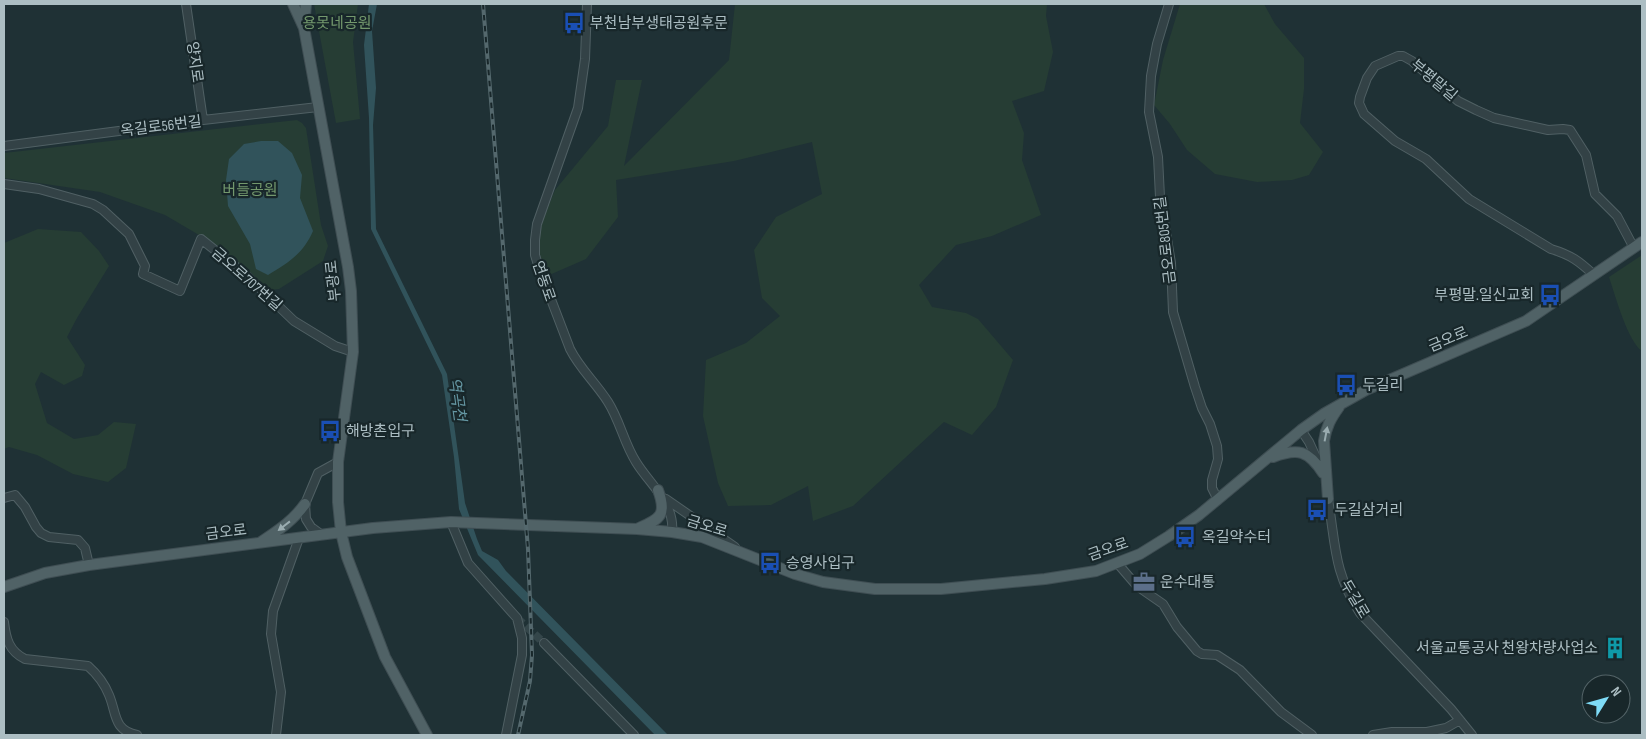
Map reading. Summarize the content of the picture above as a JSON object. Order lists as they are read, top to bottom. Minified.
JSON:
{"streets":{"main road":["부광로","금오로"],"street":["양지로","부평말길","옥길로56번길","금오로805번길","금오로707번길","연동로","두길로"]},"crossings":[["양지로","옥길로56번길"],["부평말길","금오로"],["옥길로56번길","부광로"],["금오로805번길","금오로"],["금오로707번길","부광로"],["부광로","금오로"],["연동로","금오로"],["금오로","두길로"]],"water":["역곡천"],"parks":["용못네공원","버들공원"],"places":{"bus stop":["부천남부생태공원후문","부평말.일신교회","두길리","해방촌입구","두길삼거리","옥길약수터","승영사입구"],"office":["운수대통"],"building":["서울교통공사 천왕차량사업소"]},"north":"top right"}
